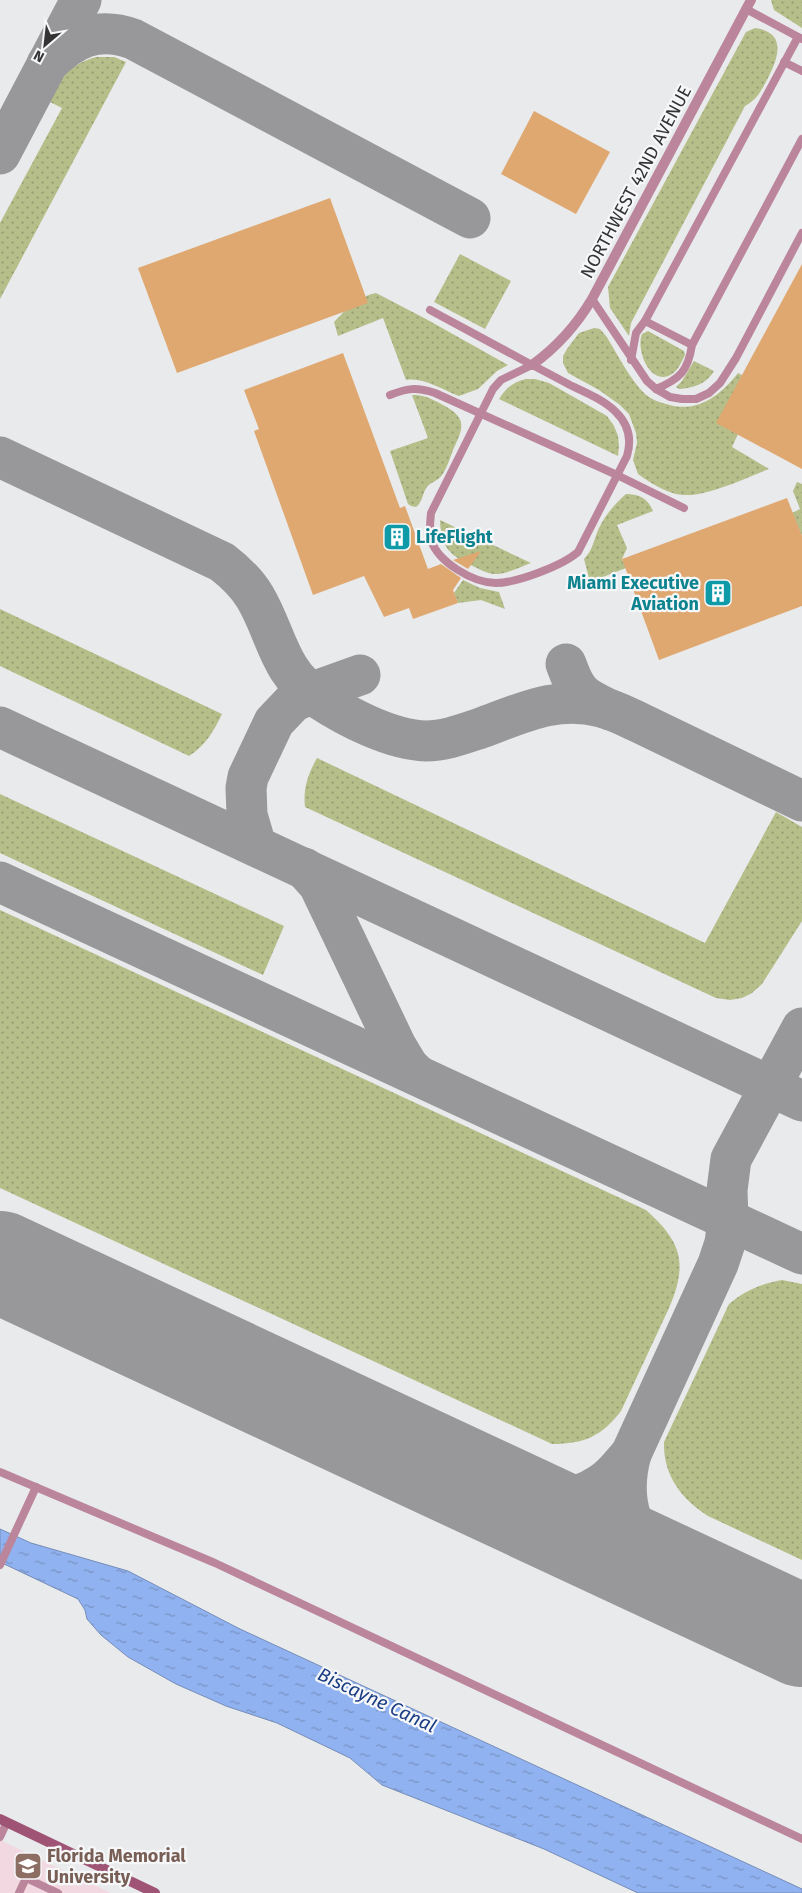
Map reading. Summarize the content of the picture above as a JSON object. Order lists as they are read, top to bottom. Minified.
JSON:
{"streets":{"street":["NORTHWEST 42ND AVENUE"]},"water":["Biscayne Canal"],"places":{"building":["LifeFlight","Miami Executive Aviation"],"school or university":["Florida Memorial University"]},"north":"bottom left"}
